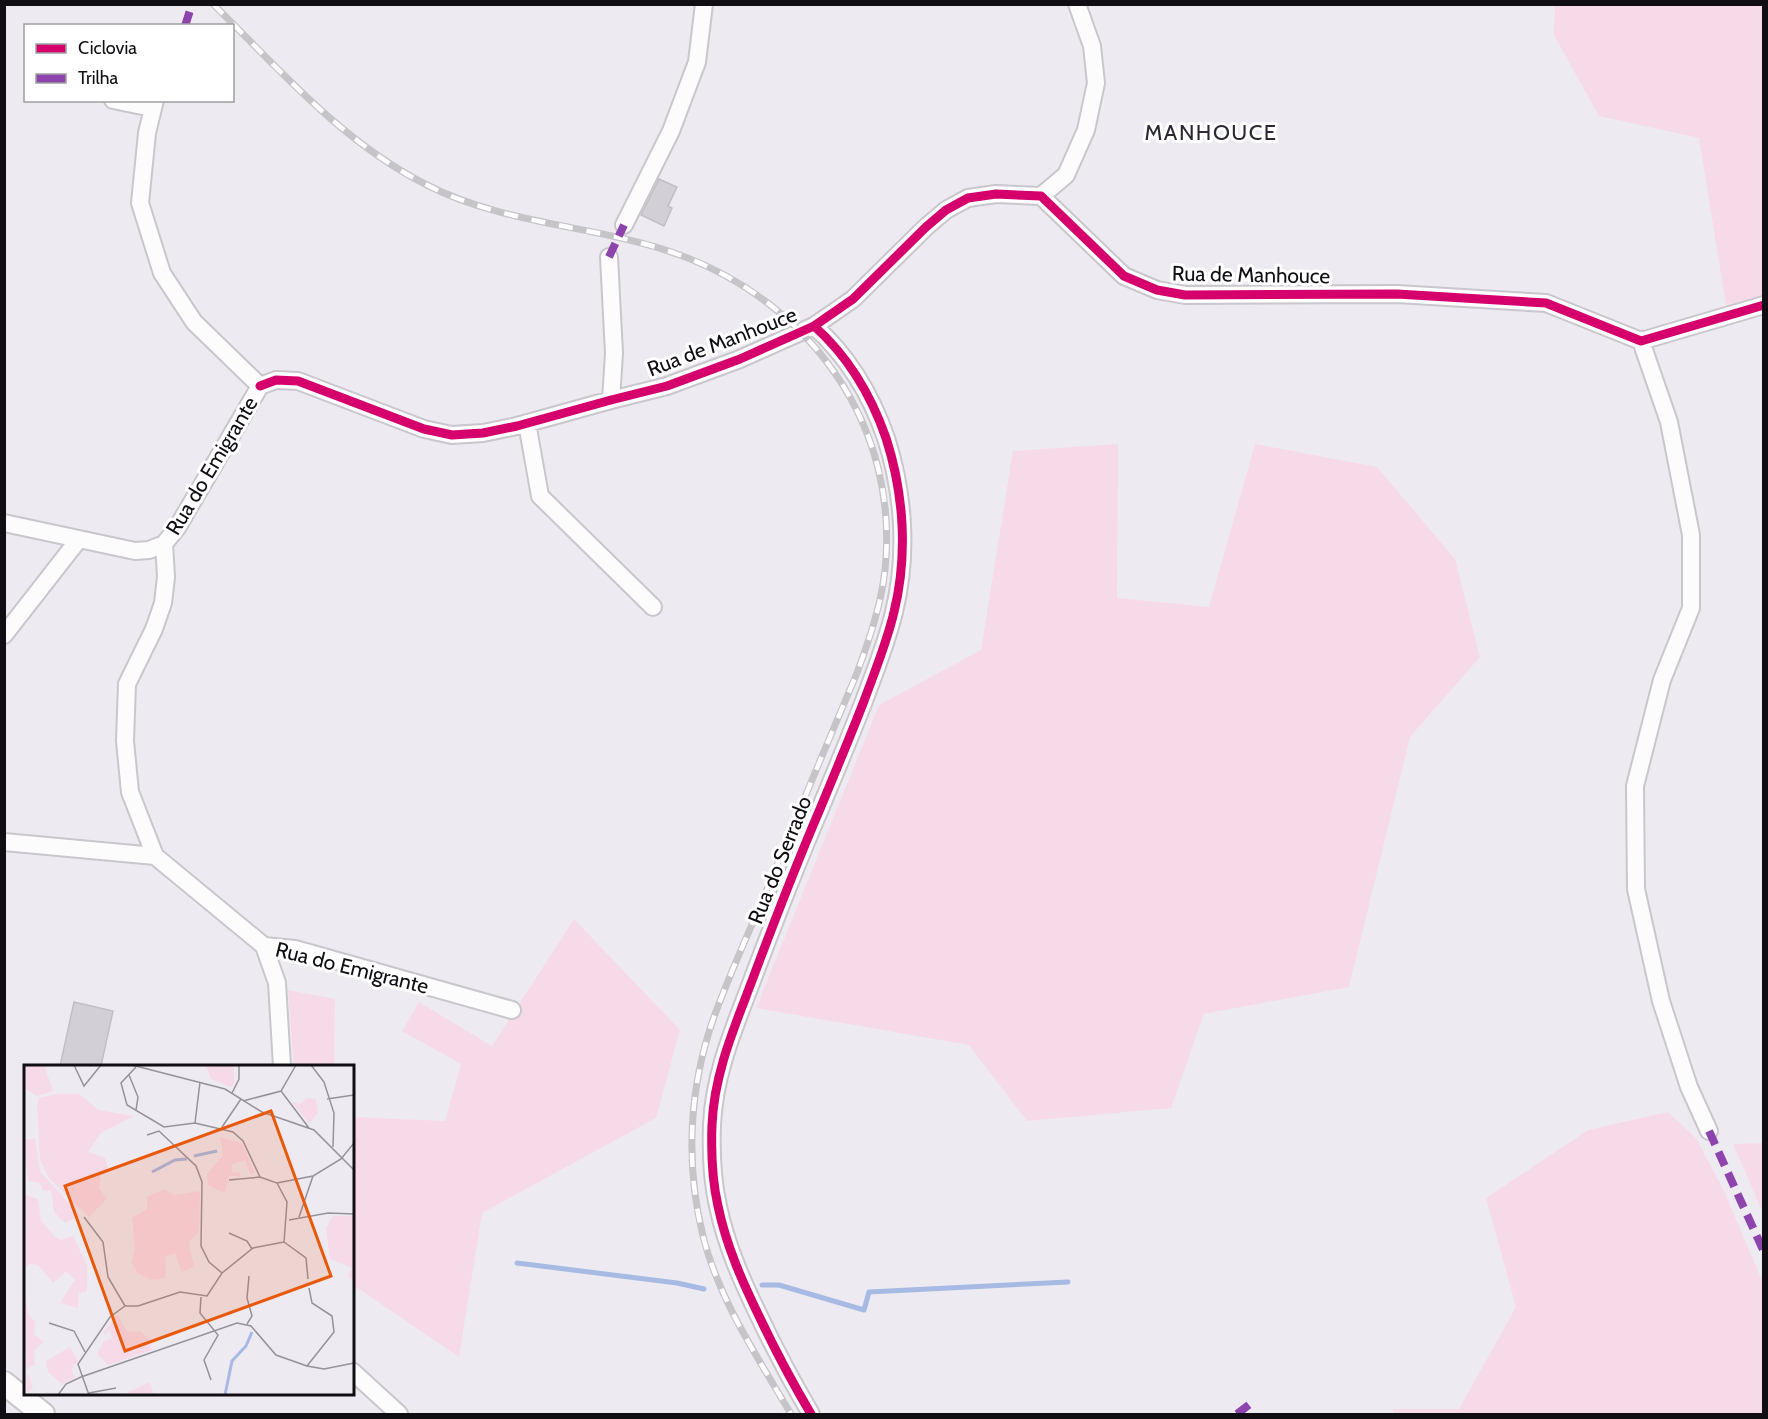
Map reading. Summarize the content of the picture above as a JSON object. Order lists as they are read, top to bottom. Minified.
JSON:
{"streets":{"street":["Rua de Manhouce","Rua do Emigrante","Rua do Serrado"]},"crossings":[["Rua de Manhouce","Rua do Emigrante"],["Rua de Manhouce","Rua do Serrado"]],"districts":["MANHOUCE"],"legend":["Ciclovia","Trilha"]}
